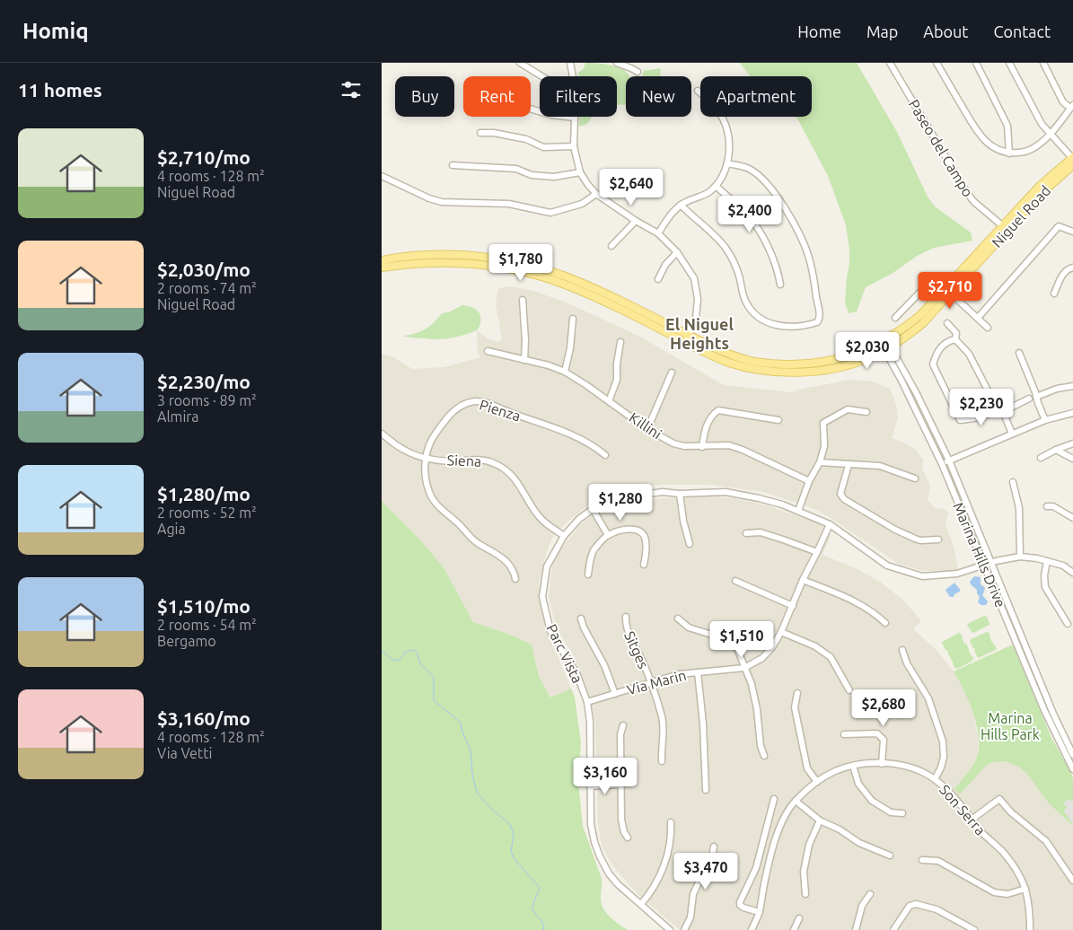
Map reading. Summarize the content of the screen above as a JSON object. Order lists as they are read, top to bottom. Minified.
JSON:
{"streets":{"main road":["Niguel Road"],"street":["Paseo del Campo","Pienza","Killini","Siena","Marina Hills Drive","Sitges","Parc Vista","Via Marin","Son Serra"]},"crossings":[["Paseo del Campo","Niguel Road"],["Niguel Road","Marina Hills Drive"],["Pienza","Siena"],["Siena","Parc Vista"],["Marina Hills Drive","Parc Vista"],["Sitges","Via Marin"],["Parc Vista","Via Marin"]],"districts":["El Niguel Heights"],"parks":["Marina Hills Park"],"page":{"header":"Homiq","nav":["Home","Map","About","Contact"],"heading":"11 homes","chip":["Buy","Rent","Filters","New","Apartment"],"list":[{"name":"$2,710/mo","note":"4 rooms · 128 m² · Niguel Road"},{"name":"$2,030/mo","note":"2 rooms · 74 m² · Niguel Road"},{"name":"$2,230/mo","note":"3 rooms · 89 m² · Almira"},{"name":"$1,280/mo","note":"2 rooms · 52 m² · Agia"},{"name":"$1,510/mo","note":"2 rooms · 54 m² · Bergamo"},{"name":"$3,160/mo","note":"4 rooms · 128 m² · Via Vetti"}],"price":["$2,640","$2,400","$1,780","$2,710","$2,030","$2,230","$1,280","$1,510","$2,680","$3,160","$3,470"]}}
